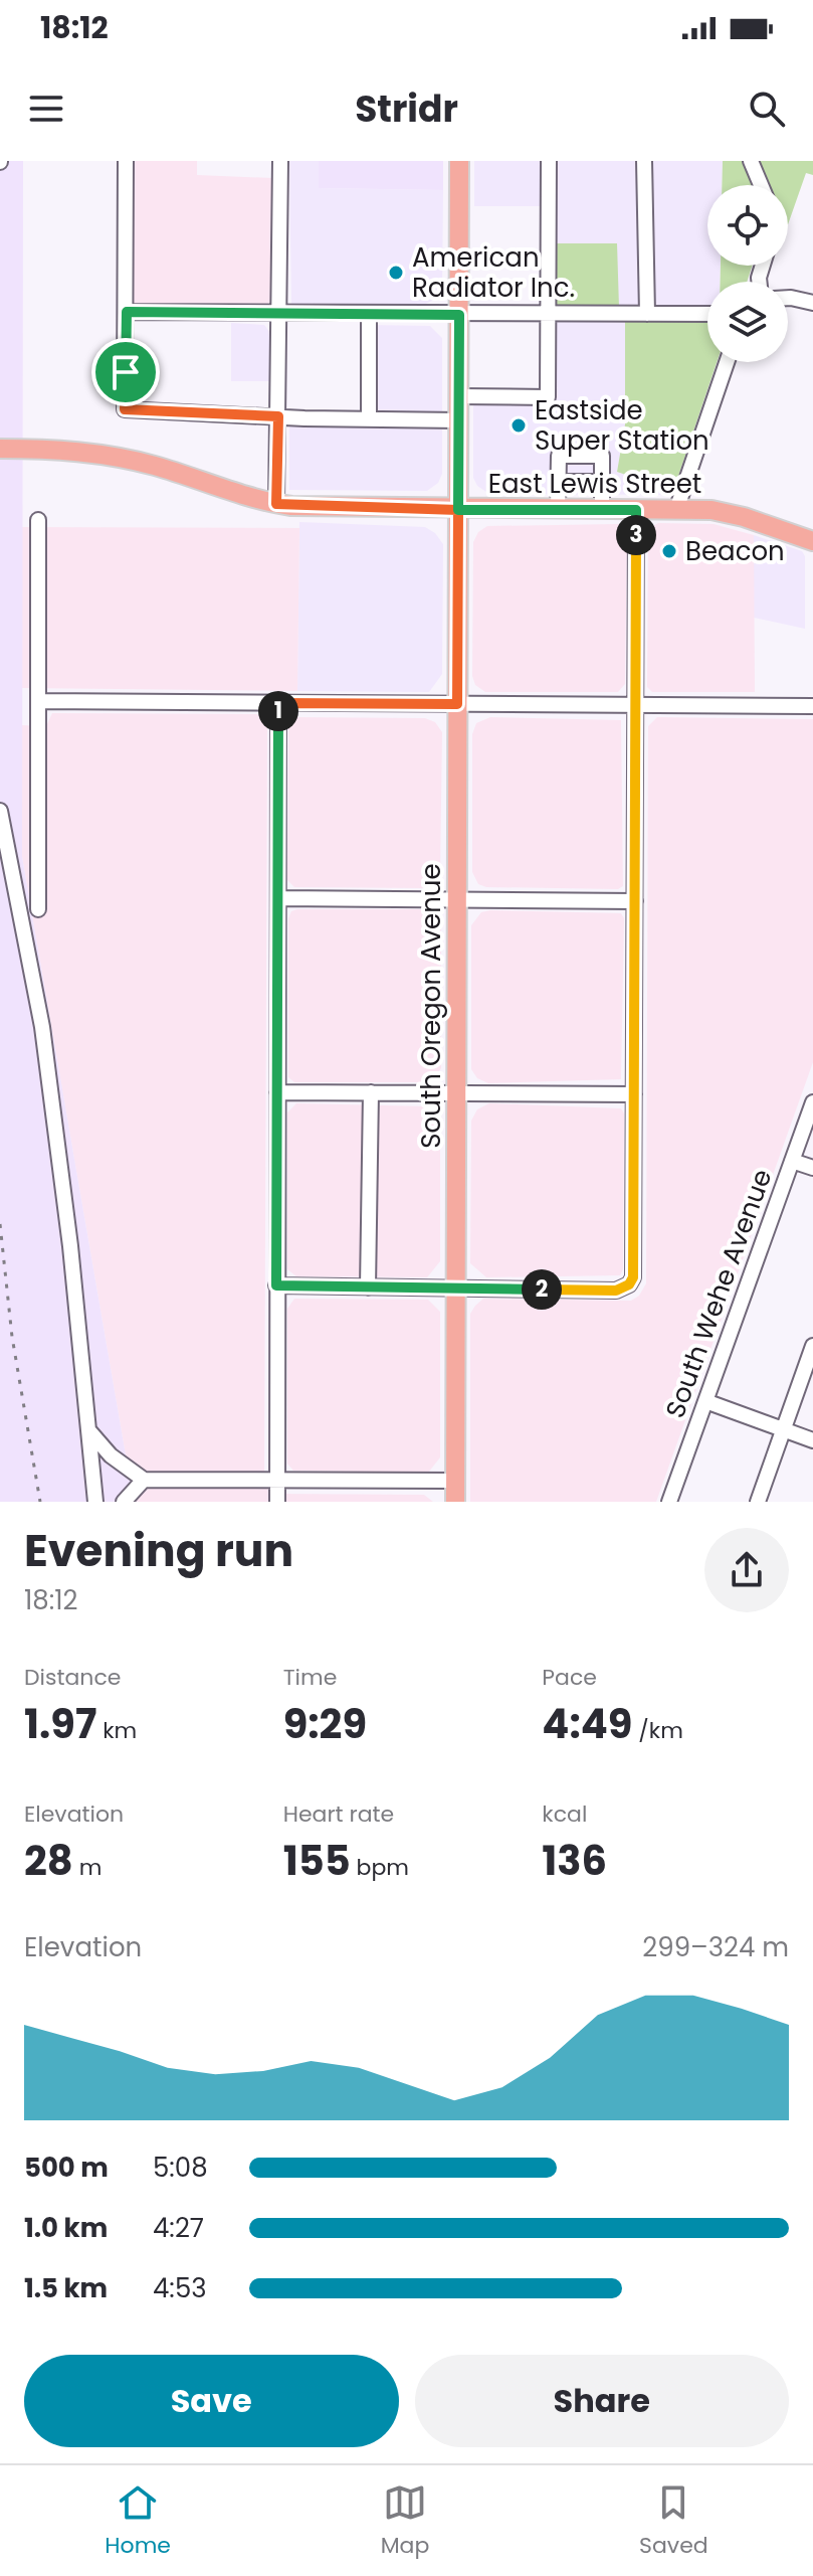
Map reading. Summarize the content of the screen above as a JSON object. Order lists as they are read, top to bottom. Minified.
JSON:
{"streets":{"main road":["East Lewis Street","South Oregon Avenue"],"street":["South Wehe Avenue"]},"crossings":[["East Lewis Street","South Oregon Avenue"]],"places":["American Radiator Inc.","Eastside Super Station","Beacon"],"page":{"status":"18:12","header":"Stridr","pins":["3","1","2"],"heading":["Evening run","18:12"],"stats":[["Distance","1.97 km"],["Time","9:29"],["Pace","4:49 /km"],["Elevation","28 m"],["Heart rate","155 bpm"],["kcal","136"]],"chart":["Elevation","299–324 m"],"list":[{"name":"500 m","note":"5:08"},{"name":"1.0 km","note":"4:27"},{"name":"1.5 km","note":"4:53"}],"buttons":["Save","Share"],"tabs":["Home","Map","Saved"]}}
